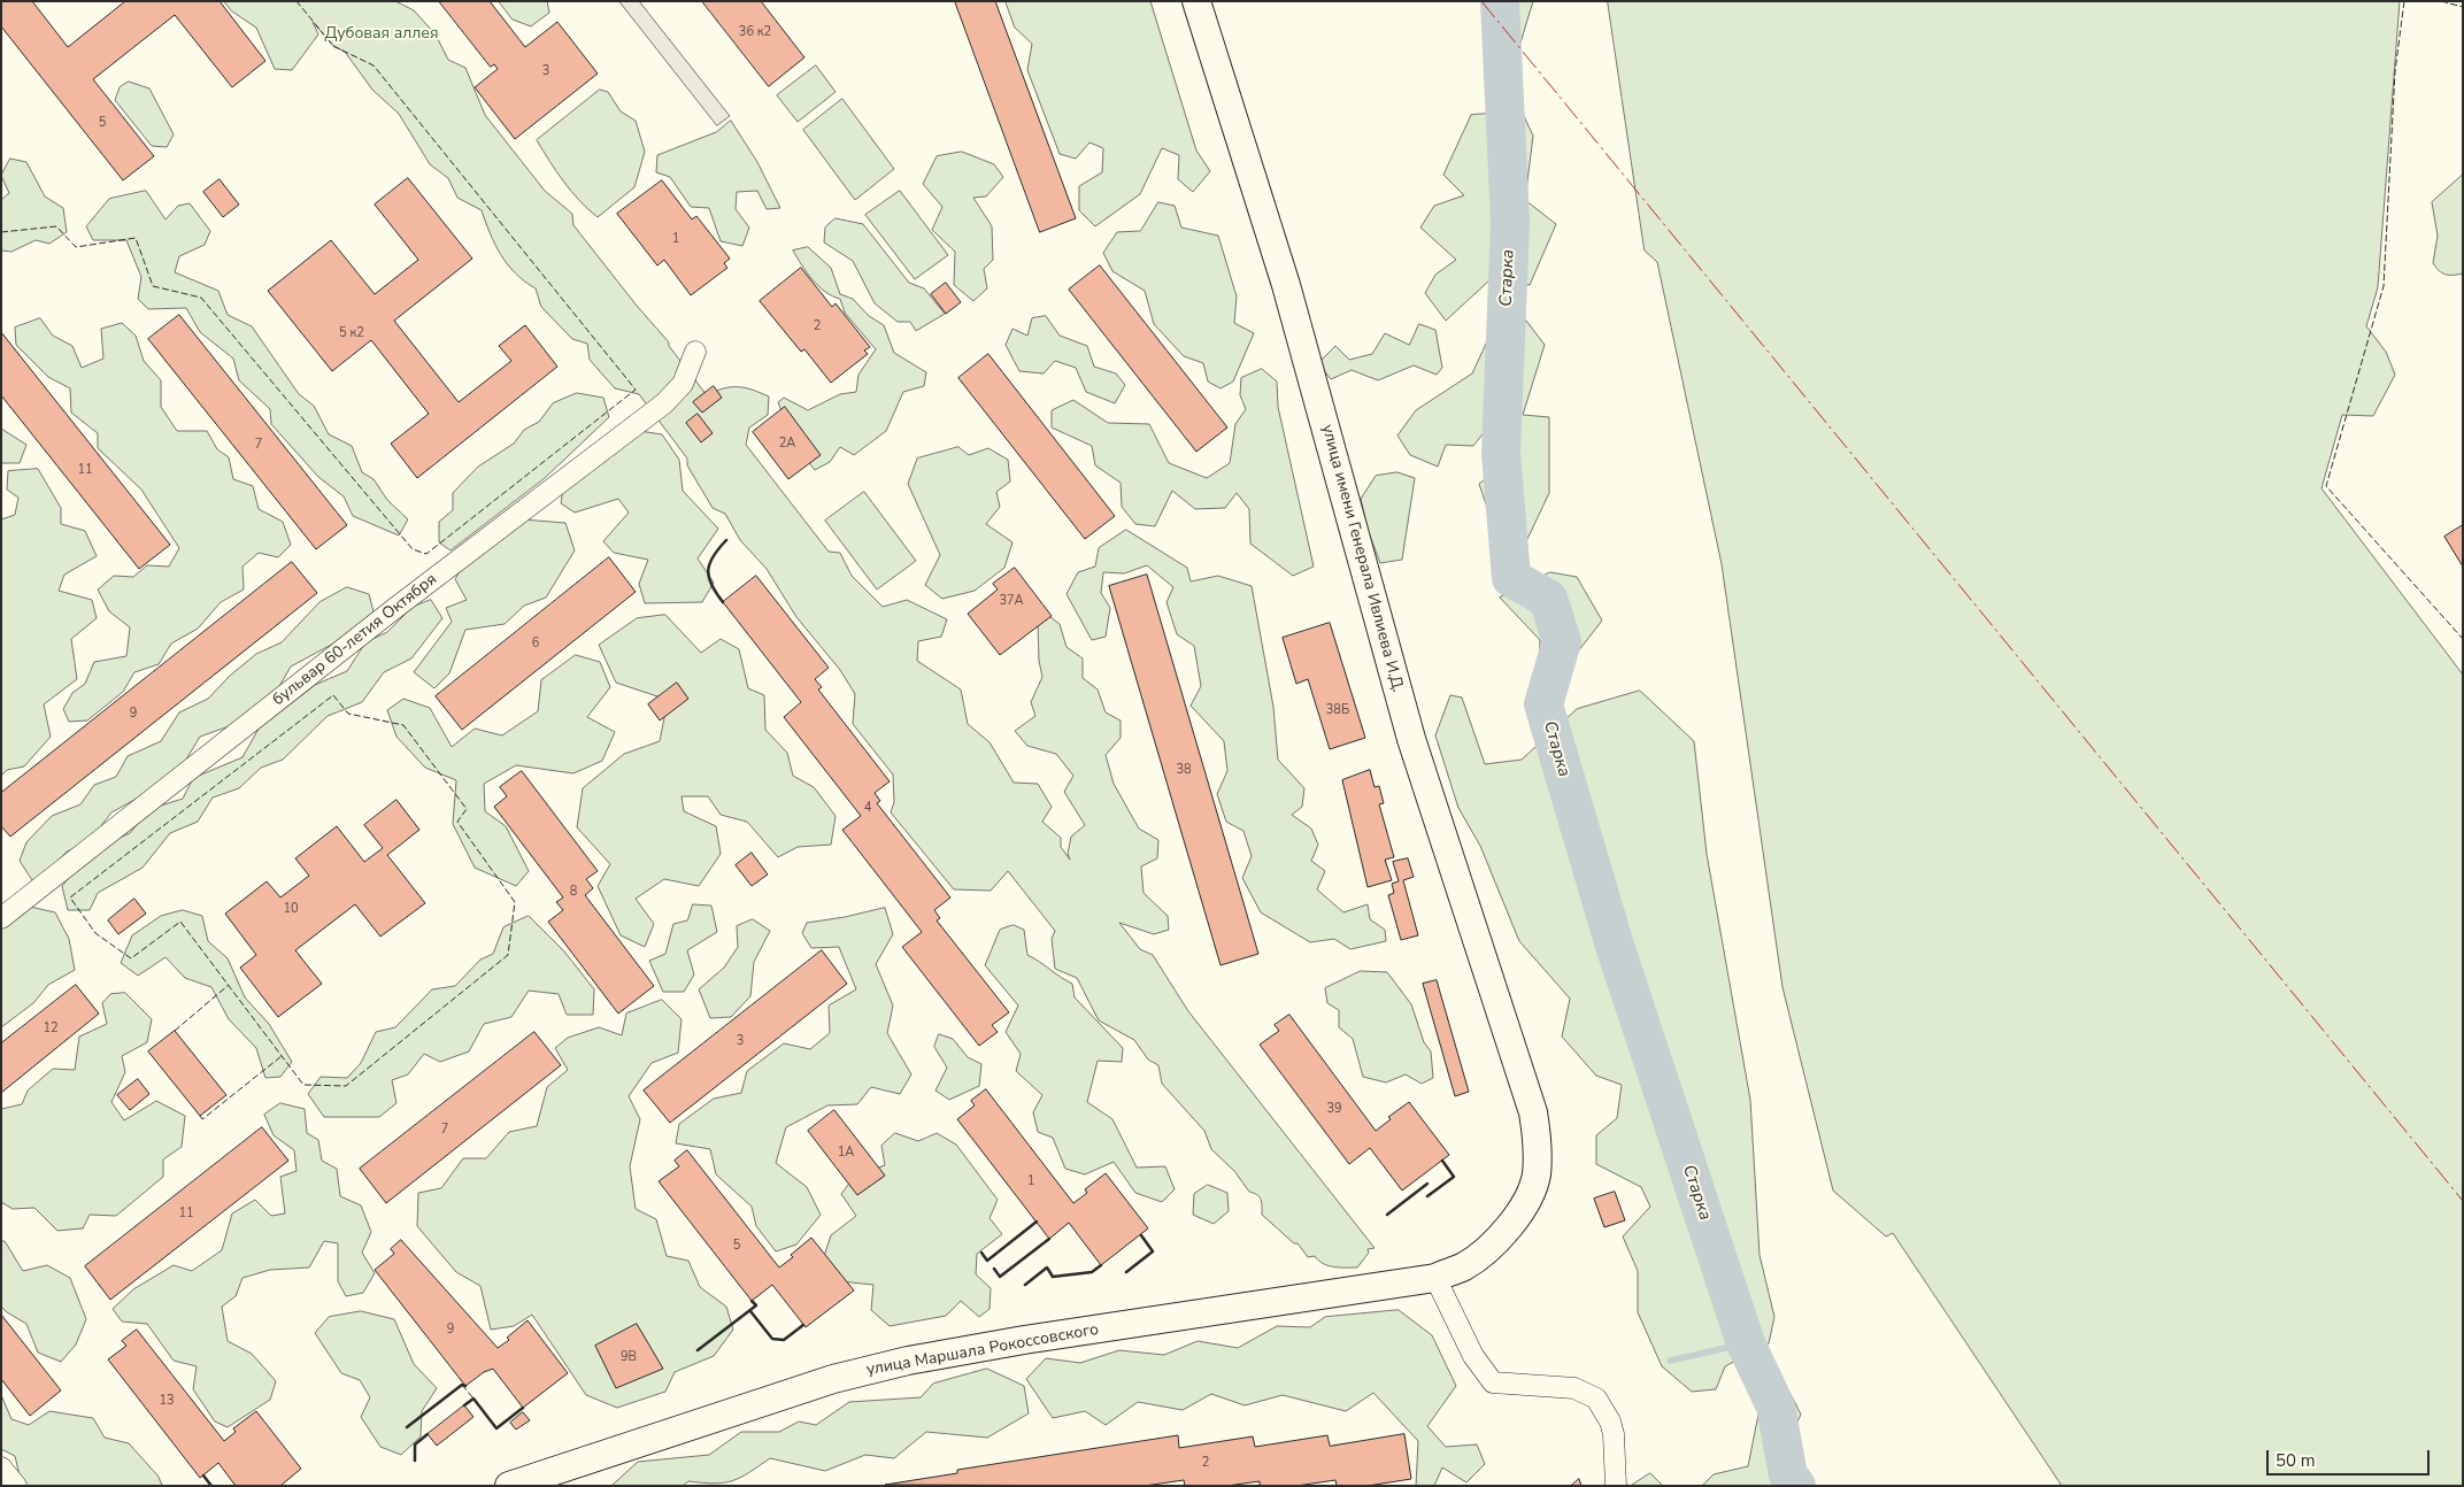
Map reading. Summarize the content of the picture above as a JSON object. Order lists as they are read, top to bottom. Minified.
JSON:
{"streets":{"street":["улица имени Генерала Ивлиева И.Д.","бульвар 60-летия Октября","улица Маршала Рокоссовского"]},"crossings":[["улица имени Генерала Ивлиева И.Д.","улица Маршала Рокоссовского"]],"water":["Старка"],"parks":["Дубовая аллея"],"house_numbers":["36 к2","3","5","1","2","5 к2","2А","7","11","37А","6","38Б","9","38","4","8","10","12","3","39","7","1А","1","11","5","9","9В","13","2"],"scale_bar":"50 m"}
